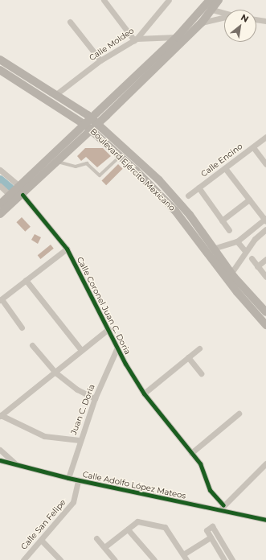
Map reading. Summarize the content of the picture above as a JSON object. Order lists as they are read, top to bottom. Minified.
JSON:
{"streets":{"main road":["Boulevard Ejército Mexicano"],"street":["Calle Moldeo","Calle Encino","Calle Coronel Juan C. Doria","Juan C. Doria","Calle Adolfo López Mateos","Calle San Felipe"]},"crossings":[["Calle Moldeo","Boulevard Ejército Mexicano"],["Calle Coronel Juan C. Doria","Juan C. Doria"],["Juan C. Doria","Calle Adolfo López Mateos"],["Calle Adolfo López Mateos","Calle San Felipe"]],"north":"top right"}
